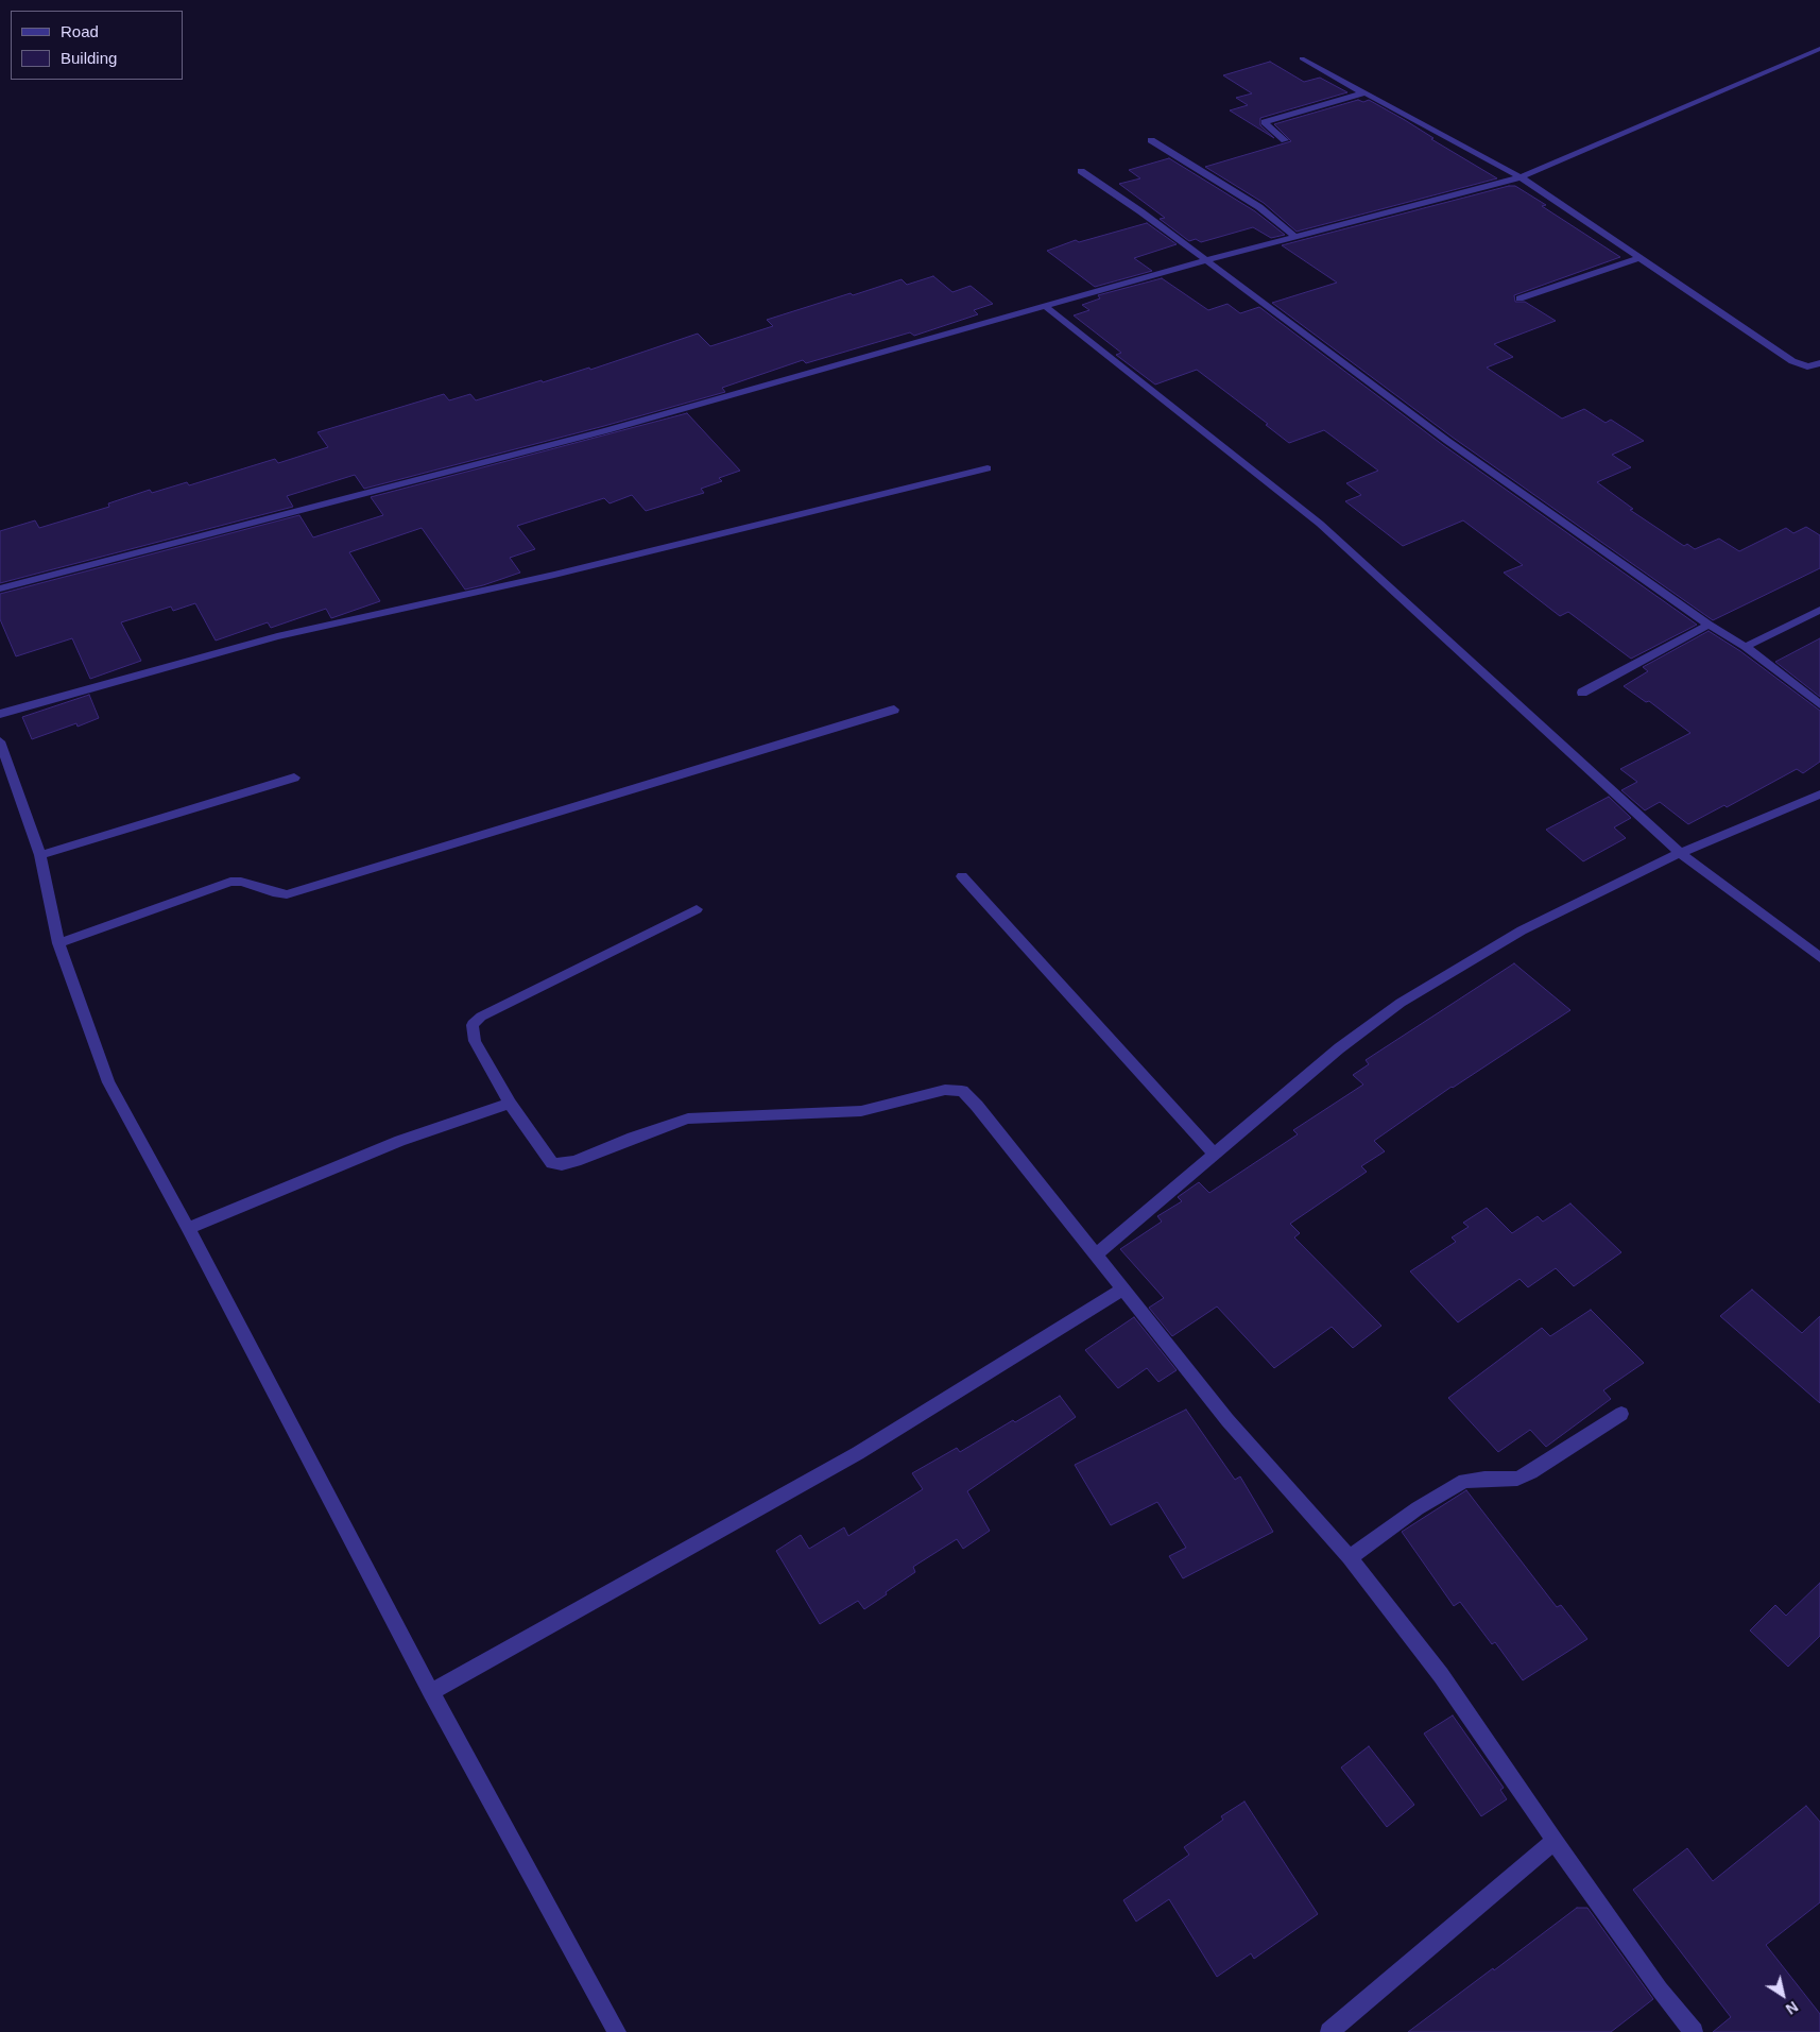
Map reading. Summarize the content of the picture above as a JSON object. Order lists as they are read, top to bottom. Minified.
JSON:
{"legend":["Road","Building"],"north":"bottom right"}
